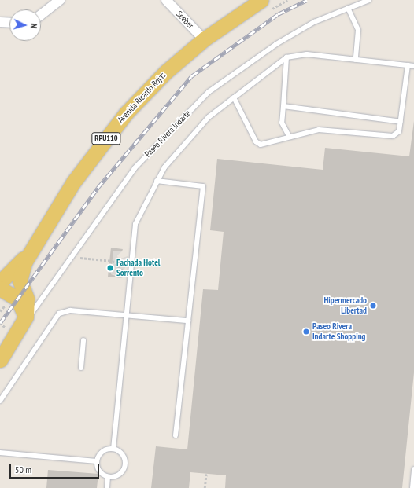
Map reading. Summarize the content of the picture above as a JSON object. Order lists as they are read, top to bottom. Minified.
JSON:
{"streets":{"main road":["Avenida Ricardo Rojas","RPU110"],"street":["Seeber"],"lane":["Paseo Rivera Indarte"]},"crossings":[["Seeber","Avenida Ricardo Rojas"],["Avenida Ricardo Rojas","Paseo Rivera Indarte"]],"places":["Fachada Hotel Sorrento","Hipermercado Libertad","Paseo Rivera Indarte Shopping"],"scale_bar":"50 m","north":"right"}
